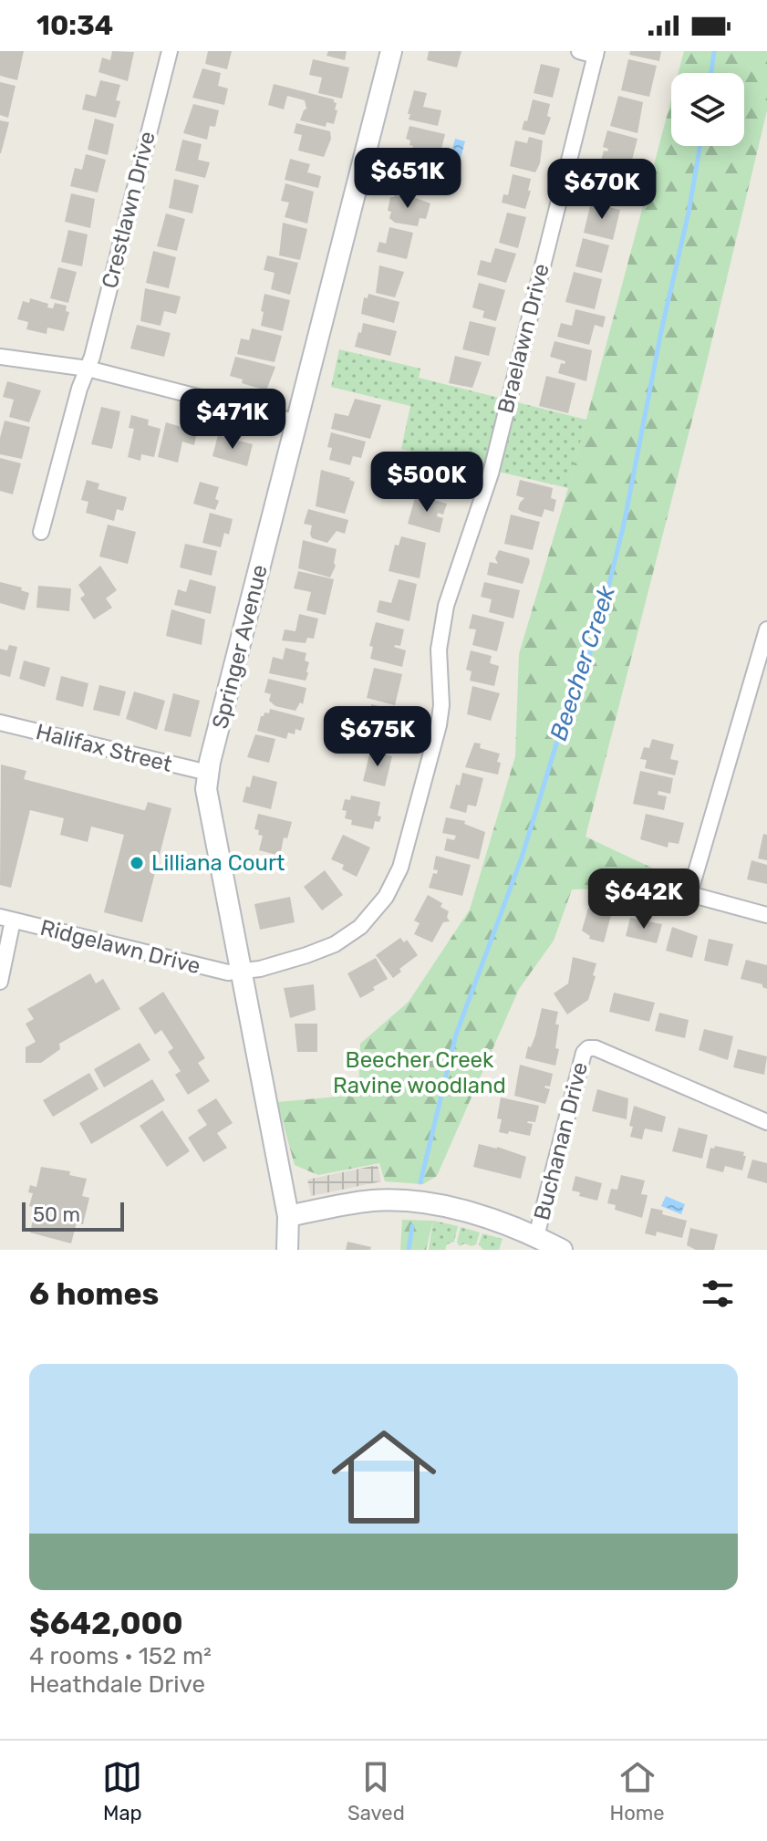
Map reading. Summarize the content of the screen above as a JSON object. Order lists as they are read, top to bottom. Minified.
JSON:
{"streets":{"street":["Crestlawn Drive","Braelawn Drive","Springer Avenue","Halifax Street","Ridgelawn Drive","Buchanan Drive"]},"crossings":[["Braelawn Drive","Springer Avenue"],["Braelawn Drive","Ridgelawn Drive"],["Springer Avenue","Halifax Street"],["Springer Avenue","Ridgelawn Drive"]],"water":["Beecher Creek"],"parks":["Beecher Creek Ravine woodland"],"places":["Lilliana Court"],"scale_bar":"50 m","page":{"status":"10:34","price":["$651K","$670K","$471K","$500K","$675K","$642K"],"scale":"50 m","heading":"6 homes","list":[{"name":"$642,000","note":"4 rooms · 152 m² · Heathdale Drive"}],"tabs":["Map","Saved","Home"]}}
